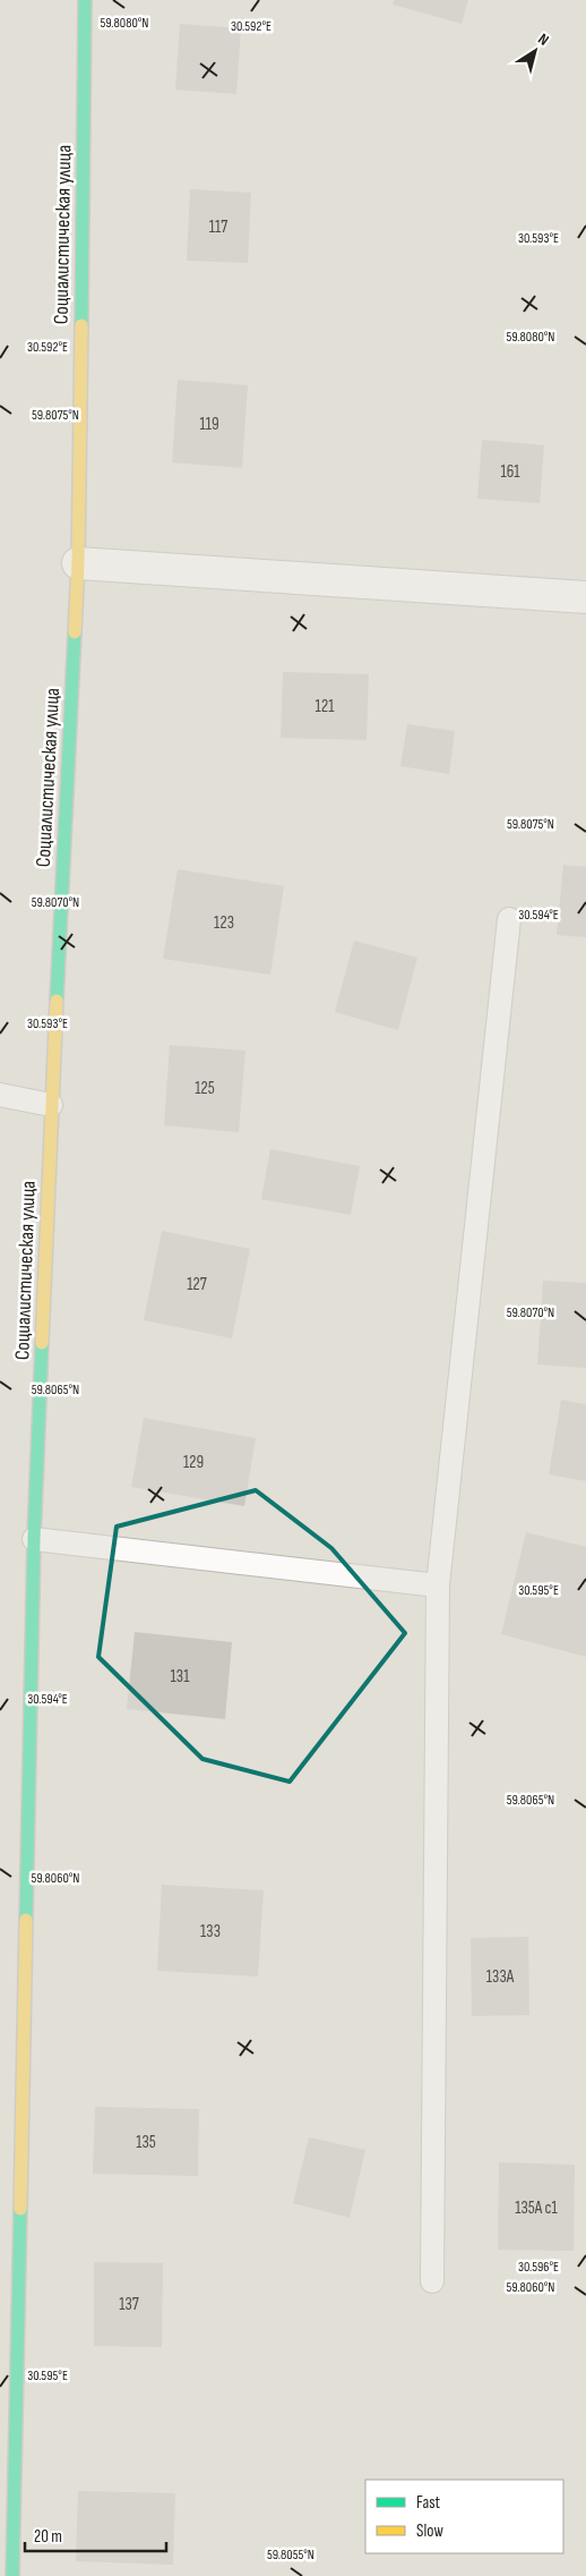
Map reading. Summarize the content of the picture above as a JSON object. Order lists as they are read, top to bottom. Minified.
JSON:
{"streets":{"street":["Социалистическая улица"]},"house_numbers":["117","119","161","121","123","125","127","129","131","133","133А","135","135А с1","137"],"legend":["Fast","Slow"],"scale_bar":"20 m","north":"top right","coordinates":["59.8080°N","30.592°E","30.593°E","59.8075°N","59.8070°N","30.594°E","59.8065°N","30.595°E","59.8060°N","30.596°E","59.8055°N"]}
